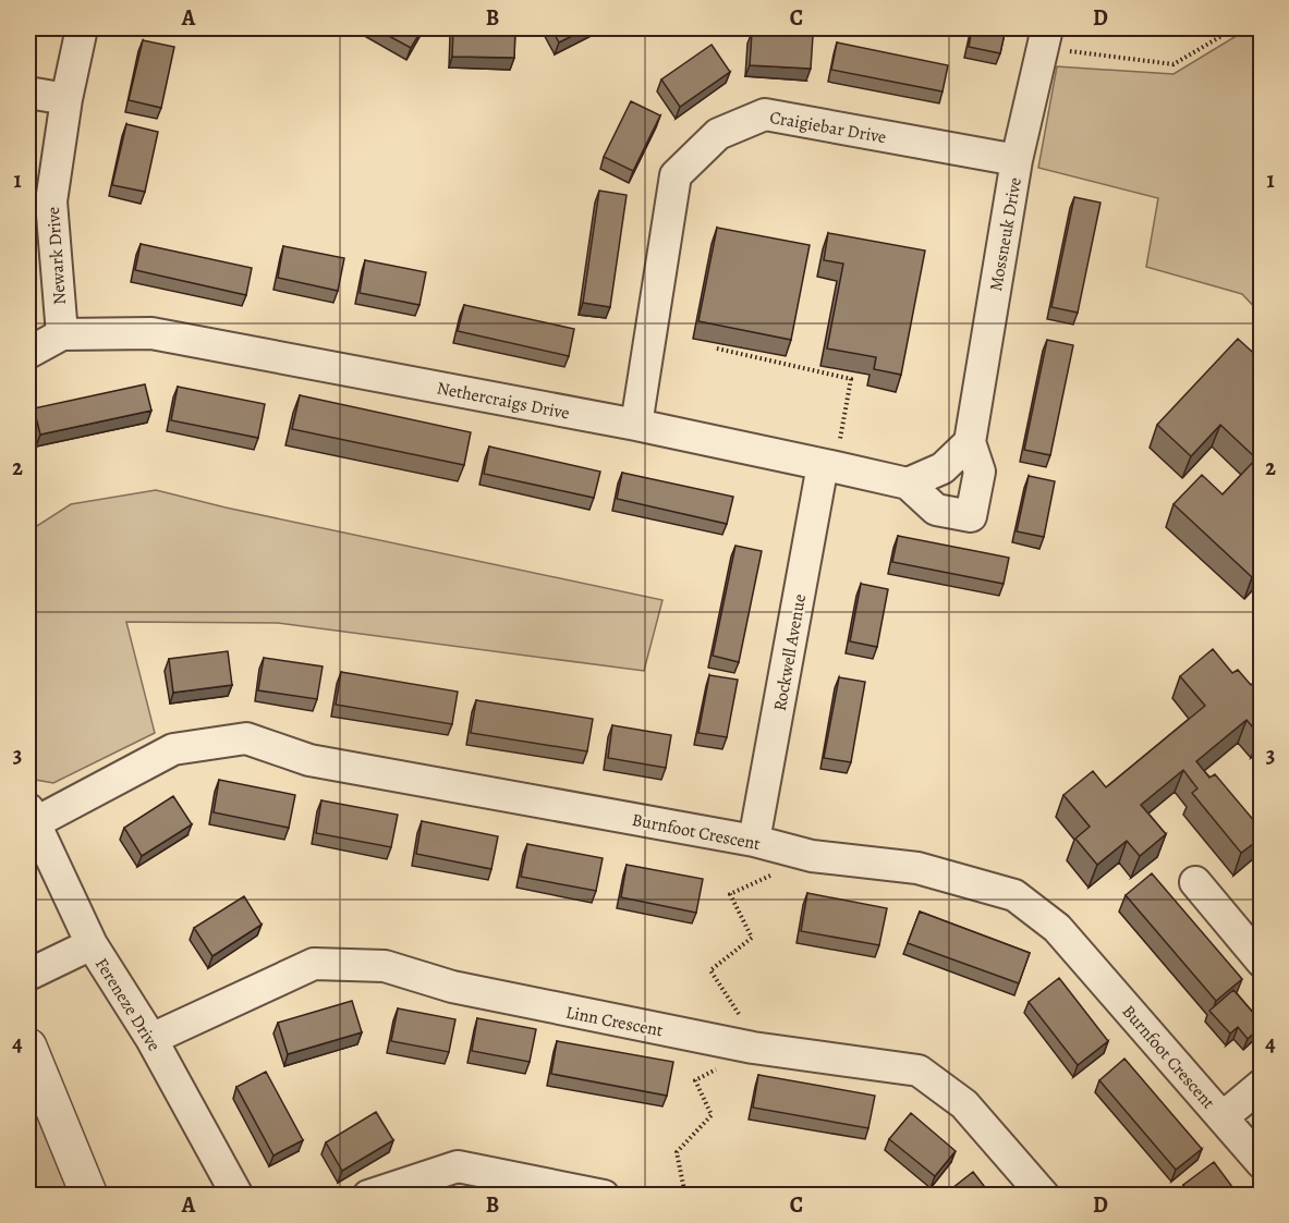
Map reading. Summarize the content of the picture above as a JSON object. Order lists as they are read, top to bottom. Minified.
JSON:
{"streets":{"street":["Craigiebar Drive","Mossneuk Drive","Newark Drive","Nethercraigs Drive","Rockwell Avenue","Burnfoot Crescent","Fereneze Drive","Linn Crescent"]},"crossings":[["Craigiebar Drive","Mossneuk Drive"],["Craigiebar Drive","Nethercraigs Drive"],["Mossneuk Drive","Nethercraigs Drive"],["Newark Drive","Nethercraigs Drive"],["Nethercraigs Drive","Rockwell Avenue"],["Rockwell Avenue","Burnfoot Crescent"],["Burnfoot Crescent","Fereneze Drive"],["Fereneze Drive","Linn Crescent"]],"grid":{"columns":["A","B","C","D"],"rows":["1","2","3","4"]}}
